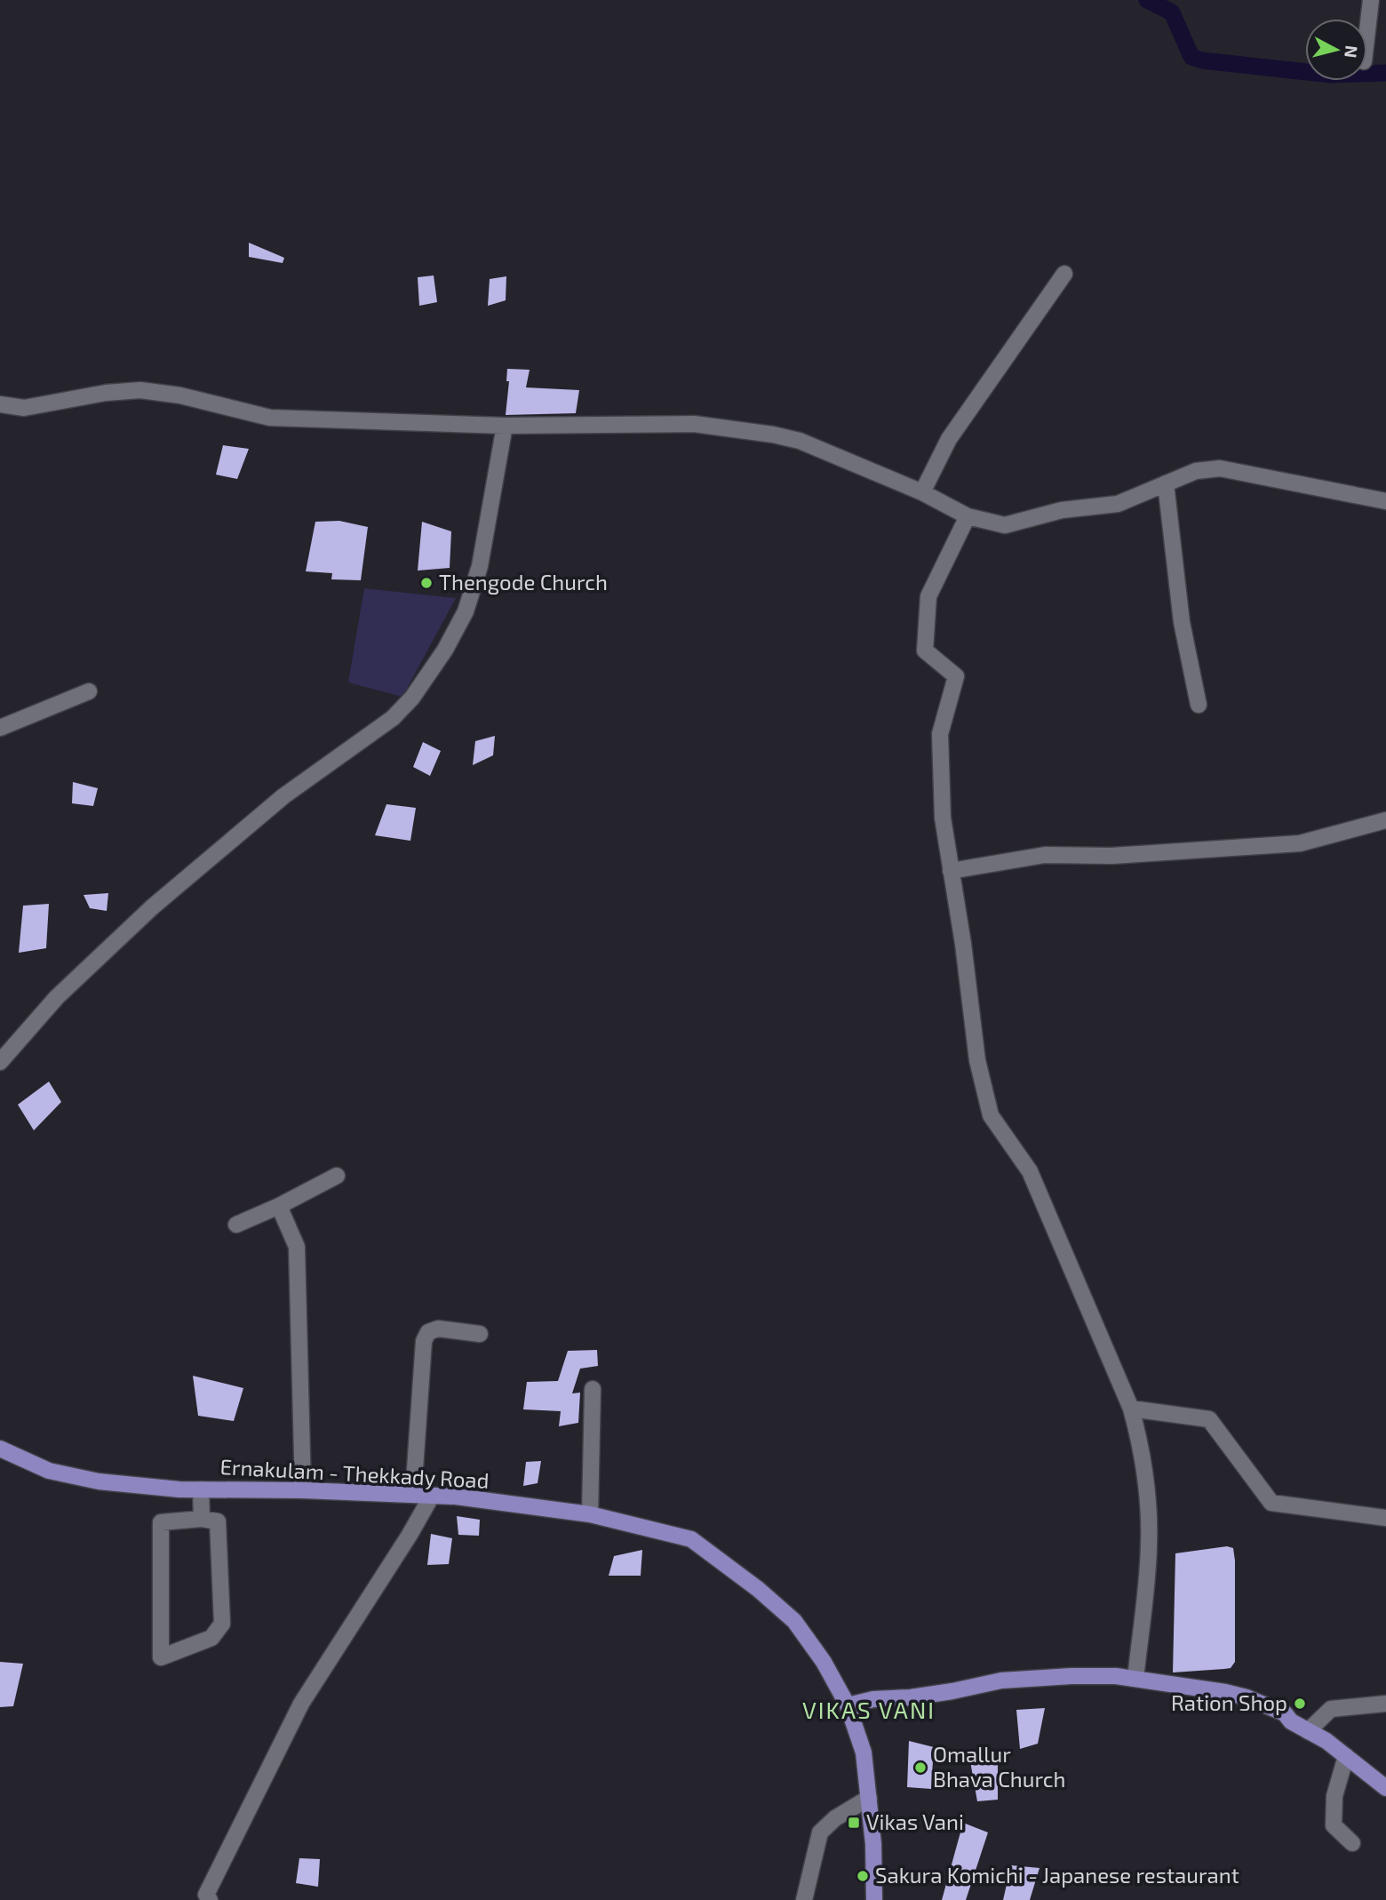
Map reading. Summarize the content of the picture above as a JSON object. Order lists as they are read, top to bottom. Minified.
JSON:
{"streets":{"main road":["Ernakulam - Thekkady Road"]},"districts":["VIKAS VANI"],"places":{"other":["Thengode Church","Ration Shop","Omallur Bhava Church","Sakura Komichi - Japanese restaurant"],"transit":["Vikas Vani"]},"north":"right"}
